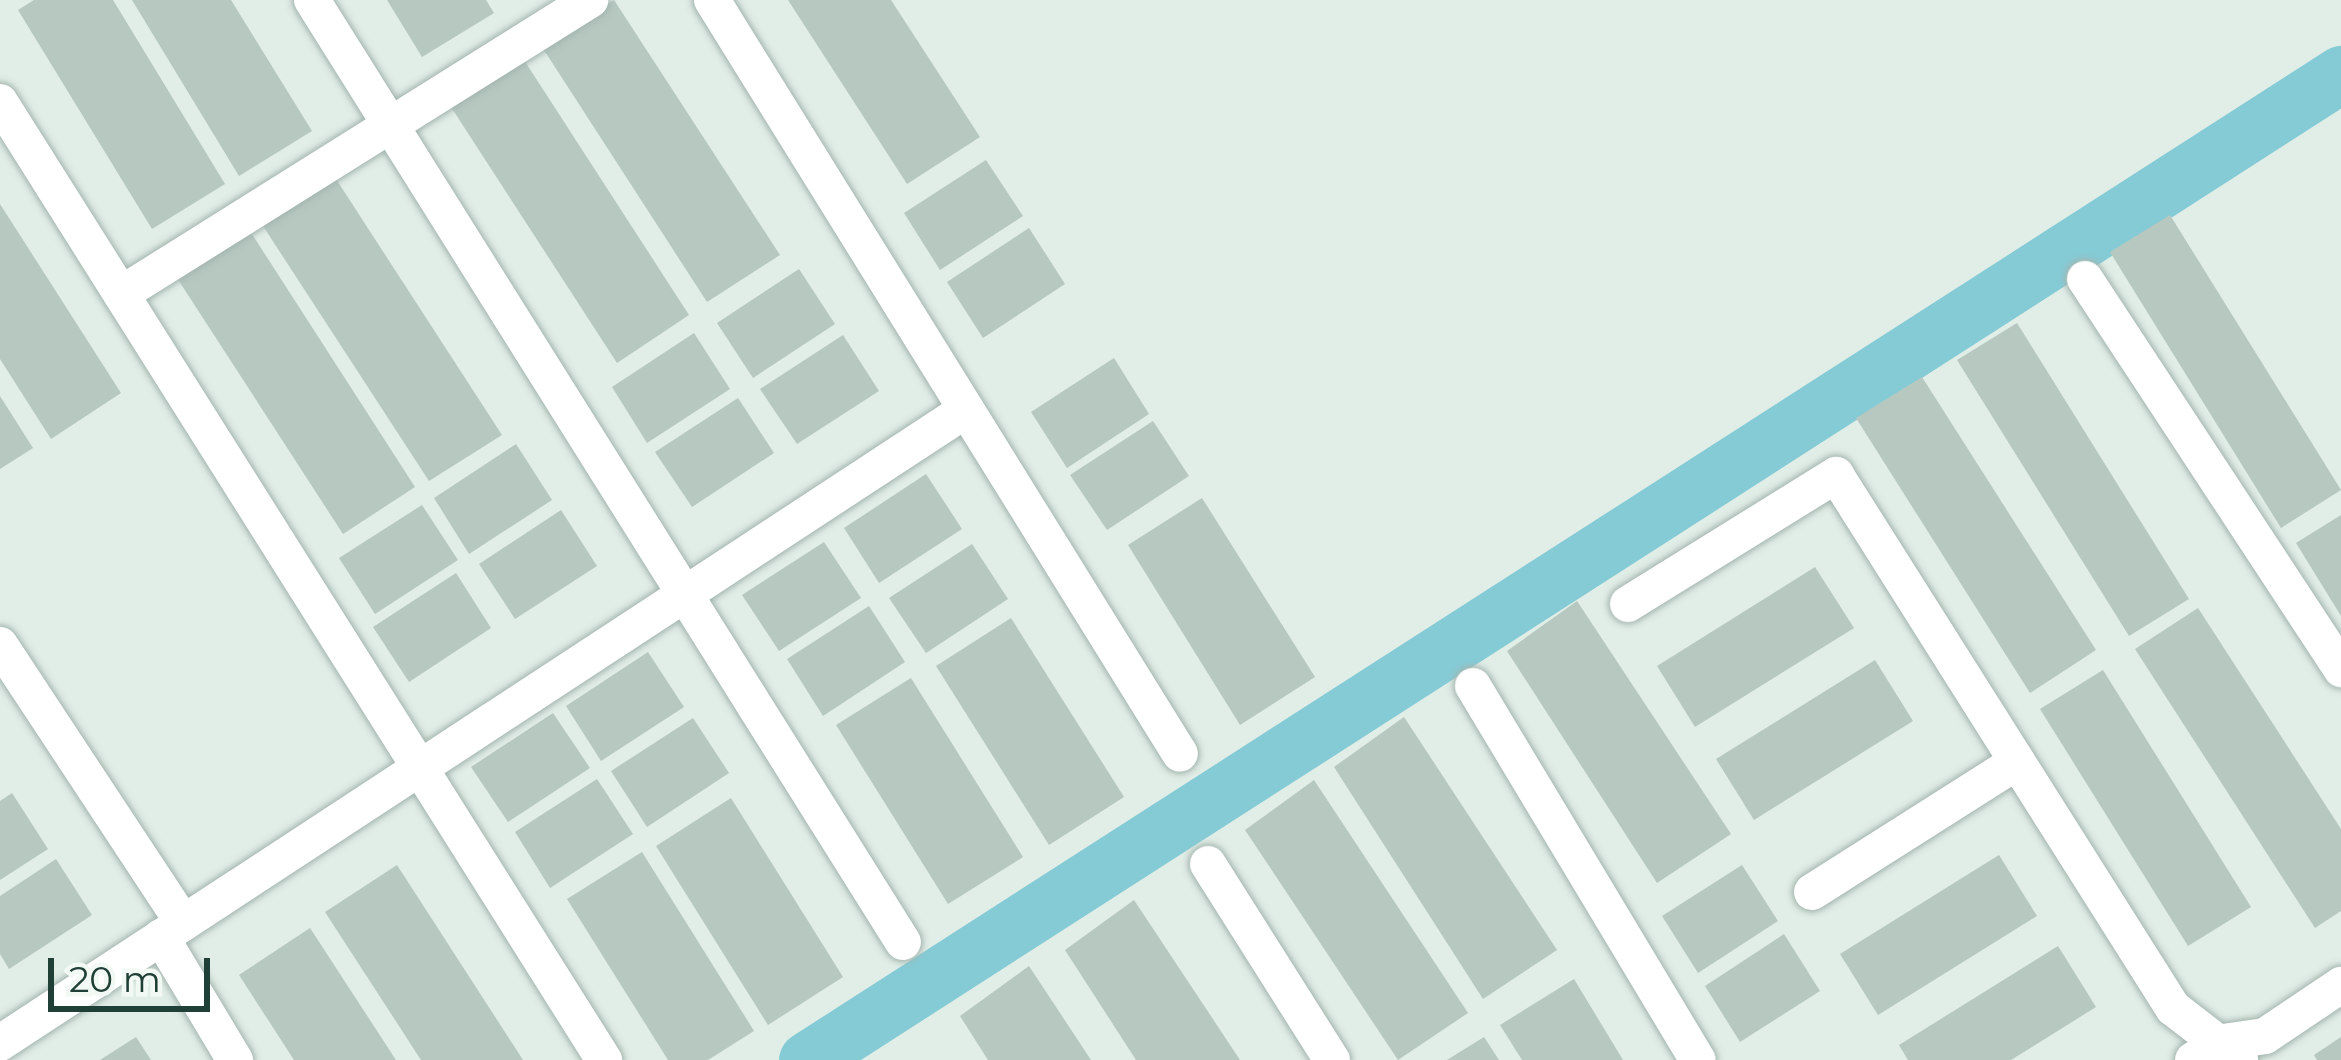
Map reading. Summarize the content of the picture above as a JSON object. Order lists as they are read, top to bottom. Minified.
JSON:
{"scale_bar":"20 m"}
